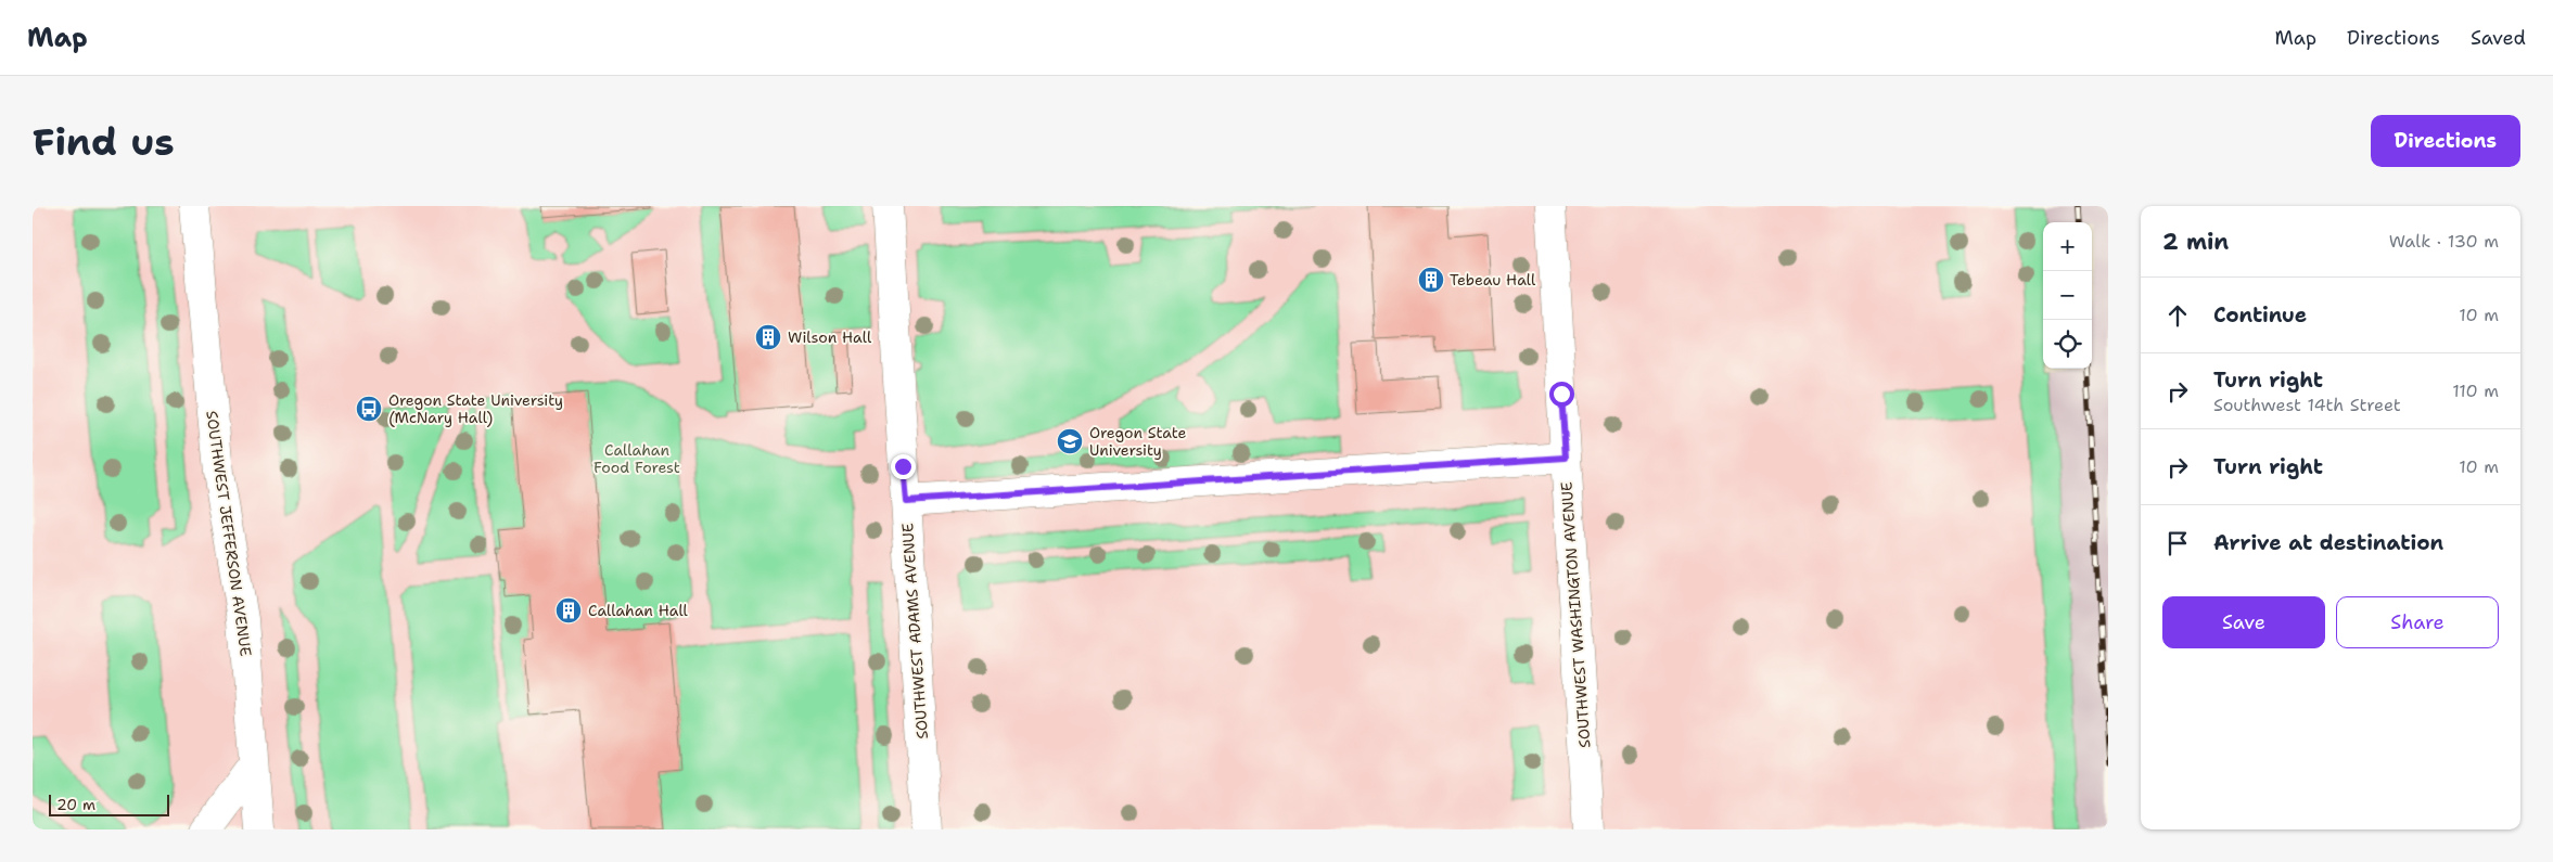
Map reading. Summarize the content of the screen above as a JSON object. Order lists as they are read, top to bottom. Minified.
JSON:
{"streets":{"street":["SOUTHWEST JEFFERSON AVENUE","SOUTHWEST WASHINGTON AVENUE","SOUTHWEST ADAMS AVENUE"]},"parks":["Callahan Food Forest"],"places":{"building":["Tebeau Hall","Wilson Hall","Callahan Hall"],"bus stop":["Oregon State University (McNary Hall)"],"school or university":["Oregon State University"]},"scale_bar":"20 m","page":{"header":"Map","nav":["Map","Directions","Saved"],"buttons":["Directions",["Save","Share"]],"title":"Find us","heading":["2 min","Walk · 130 m"],"map_buttons":["+","−"],"list":[["Continue","10 m"],["Turn right","Southwest 14th Street","110 m"],["Turn right","10 m"],"Arrive at destination"],"scale":"20 m"}}
